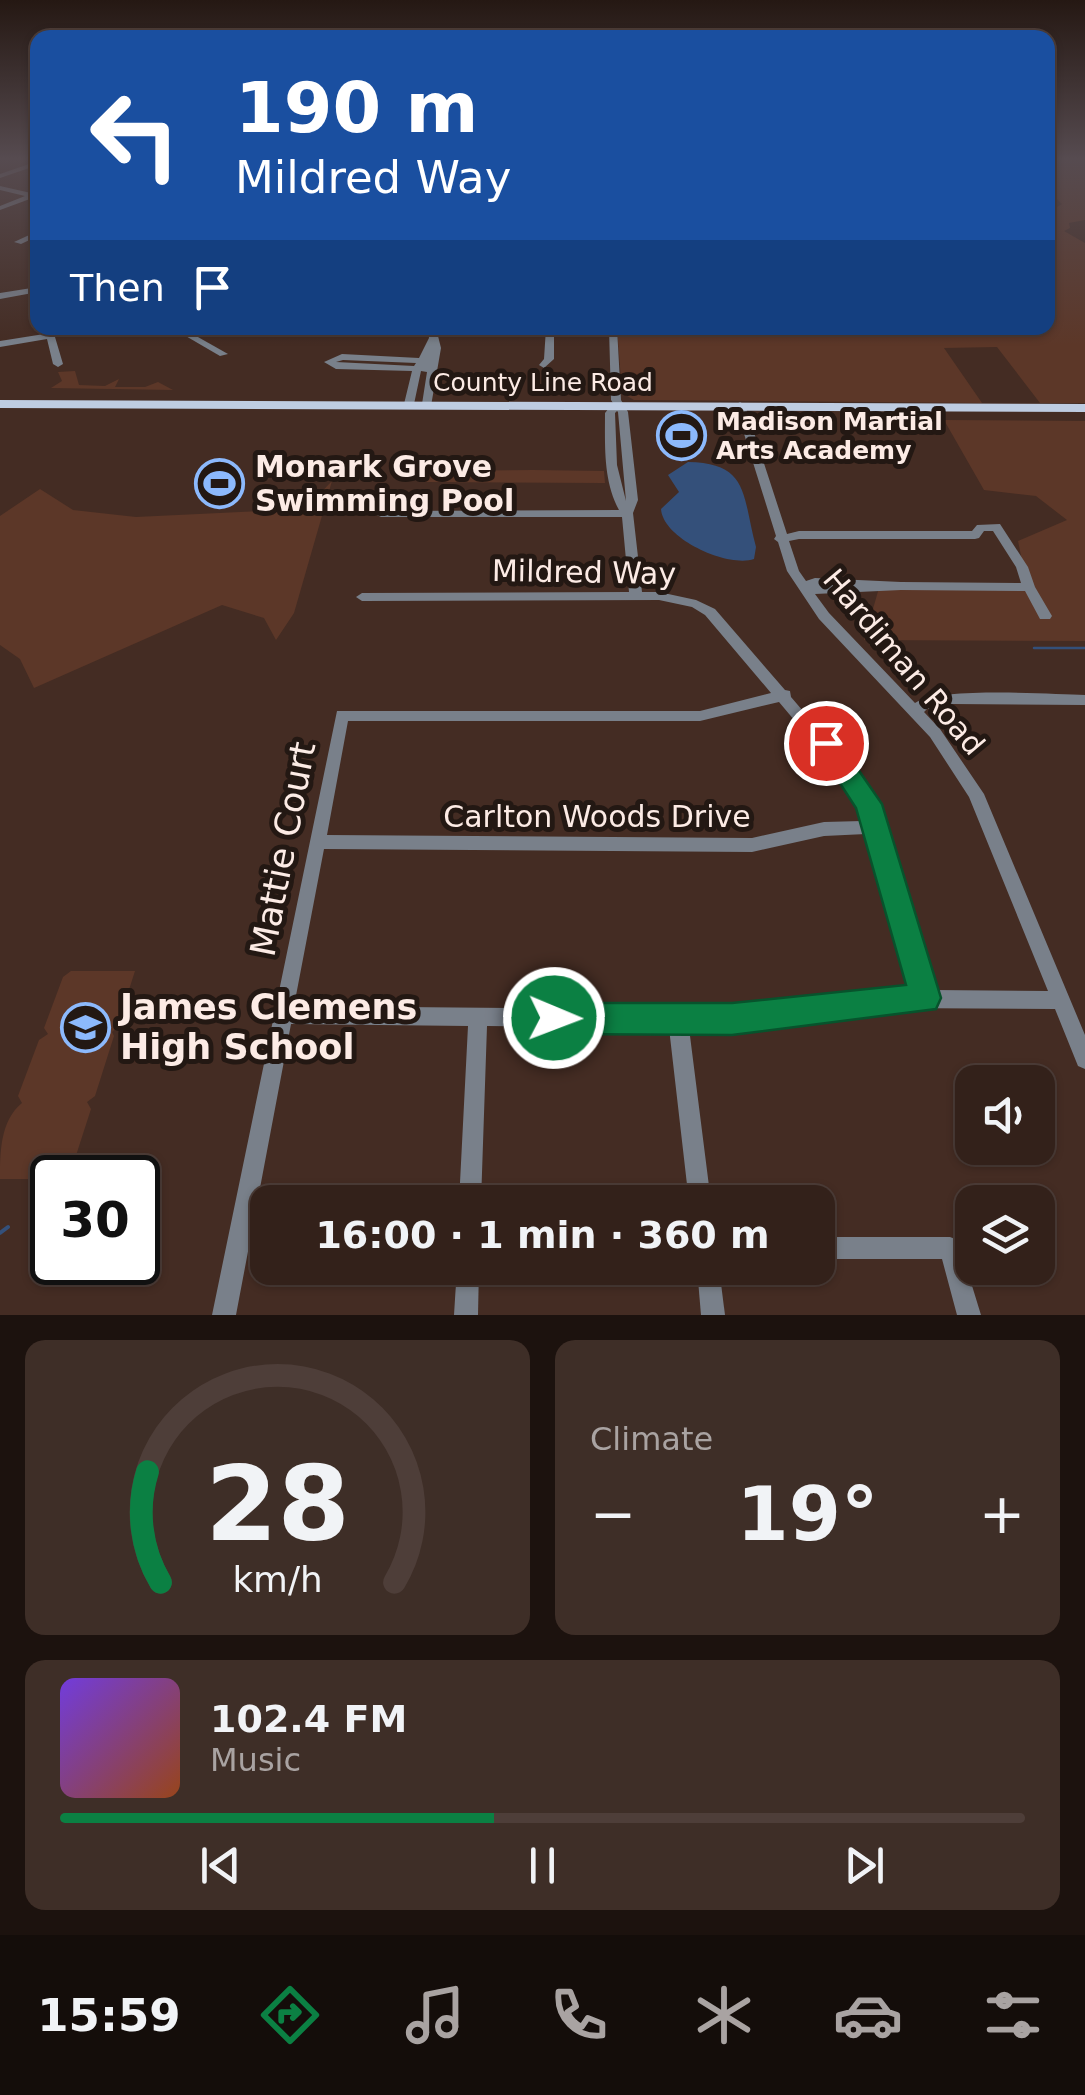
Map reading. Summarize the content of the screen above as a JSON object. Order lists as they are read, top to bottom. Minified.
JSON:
{"streets":{"main road":["County Line Road"],"street":["Mildred Way","Hardiman Road","Carlton Woods Drive","Mattie Court"]},"crossings":[["County Line Road","Hardiman Road"],["Mildred Way","Carlton Woods Drive"],["Mildred Way","Mattie Court"],["Carlton Woods Drive","Mattie Court"]],"places":{"sports":["Madison Martial Arts Academy","Monark Grove Swimming Pool"],"school or university":["James Clemens High School"]},"page":{"turn":["190 m","Mildred Way"],"then":"Then","limit":"30","trip":"16:00 · 1 min · 360 m","tile":"Climate","heat":["−","19°","+"],"song":["102.4 FM","Music"],"tabs":"15:59","gauge":["28","km/h"]}}
